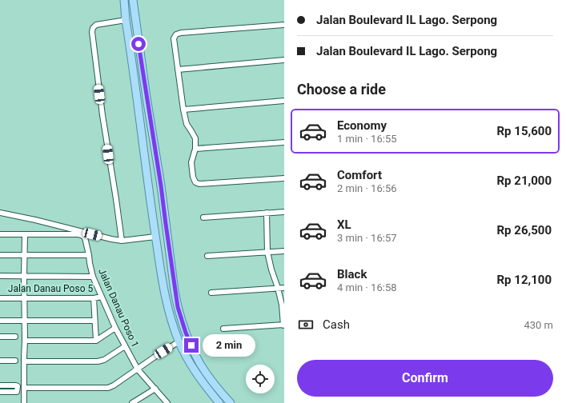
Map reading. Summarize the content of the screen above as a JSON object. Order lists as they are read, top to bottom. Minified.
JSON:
{"streets":{"street":["Jalan Danau Poso 5","Jalan Danau Poso 1"]},"crossings":[["Jalan Danau Poso 5","Jalan Danau Poso 1"]],"page":{"banner":["Jalan Boulevard IL Lago. Serpong","Jalan Boulevard IL Lago. Serpong"],"heading":"Choose a ride","list":[{"name":"Economy","note":"1 min · 16:55","value":"Rp 15,600"},{"name":"Comfort","note":"2 min · 16:56","value":"Rp 21,000"},{"name":"XL","note":"3 min · 16:57","value":"Rp 26,500"},{"name":"Black","note":"4 min · 16:58","value":"Rp 12,100"}],"pay":["Cash","430 m"],"bubble":"2 min","buttons":"Confirm"}}
